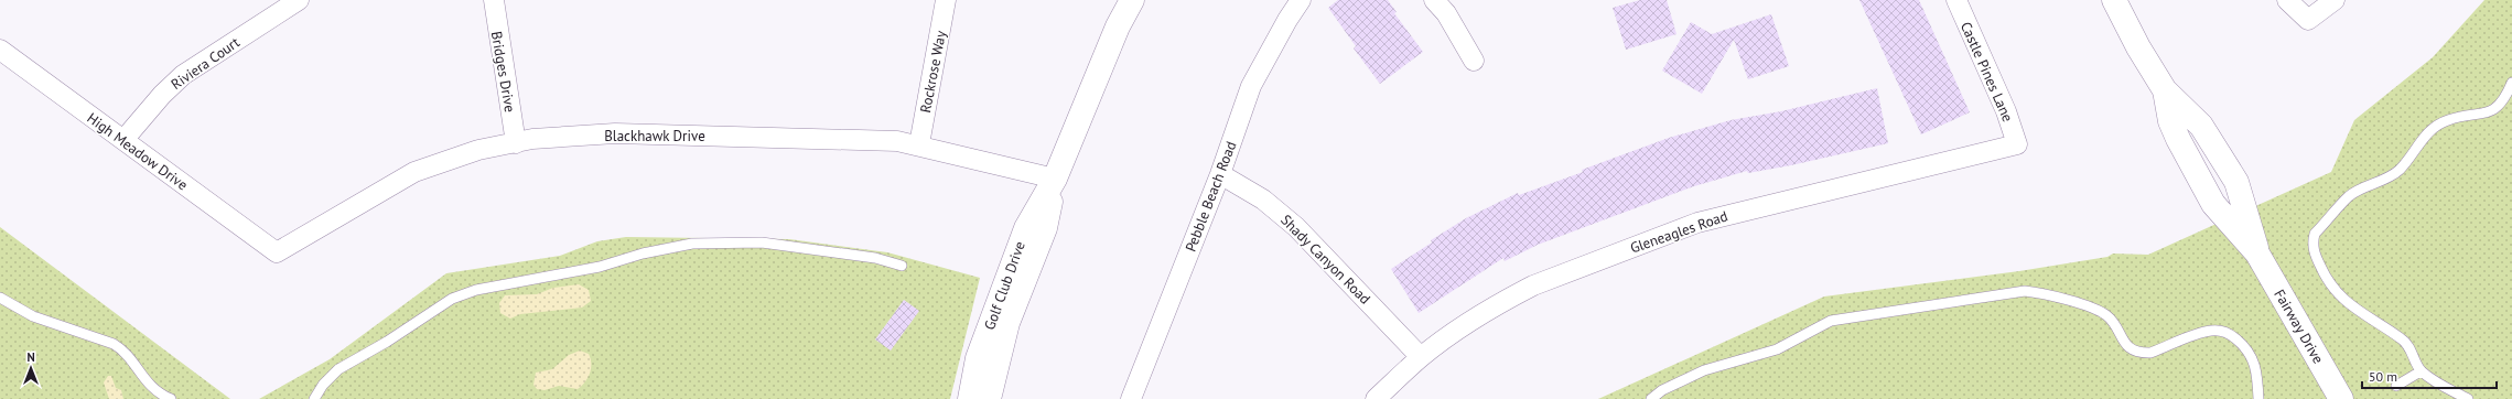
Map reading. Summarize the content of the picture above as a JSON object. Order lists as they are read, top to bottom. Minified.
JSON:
{"streets":{"street":["Riviera Court","Bridges Drive","Rockrose Way","Castle Pines Lane","Blackhawk Drive","High Meadow Drive","Pebble Beach Road","Gleneagles Road","Shady Canyon Road","Golf Club Drive","Fairway Drive"]},"crossings":[["Riviera Court","High Meadow Drive"],["Bridges Drive","Blackhawk Drive"],["Rockrose Way","Blackhawk Drive"],["Castle Pines Lane","Gleneagles Road"],["Blackhawk Drive","High Meadow Drive"],["Blackhawk Drive","Golf Club Drive"],["Pebble Beach Road","Shady Canyon Road"],["Gleneagles Road","Shady Canyon Road"]],"scale_bar":"50 m","north":"top"}
